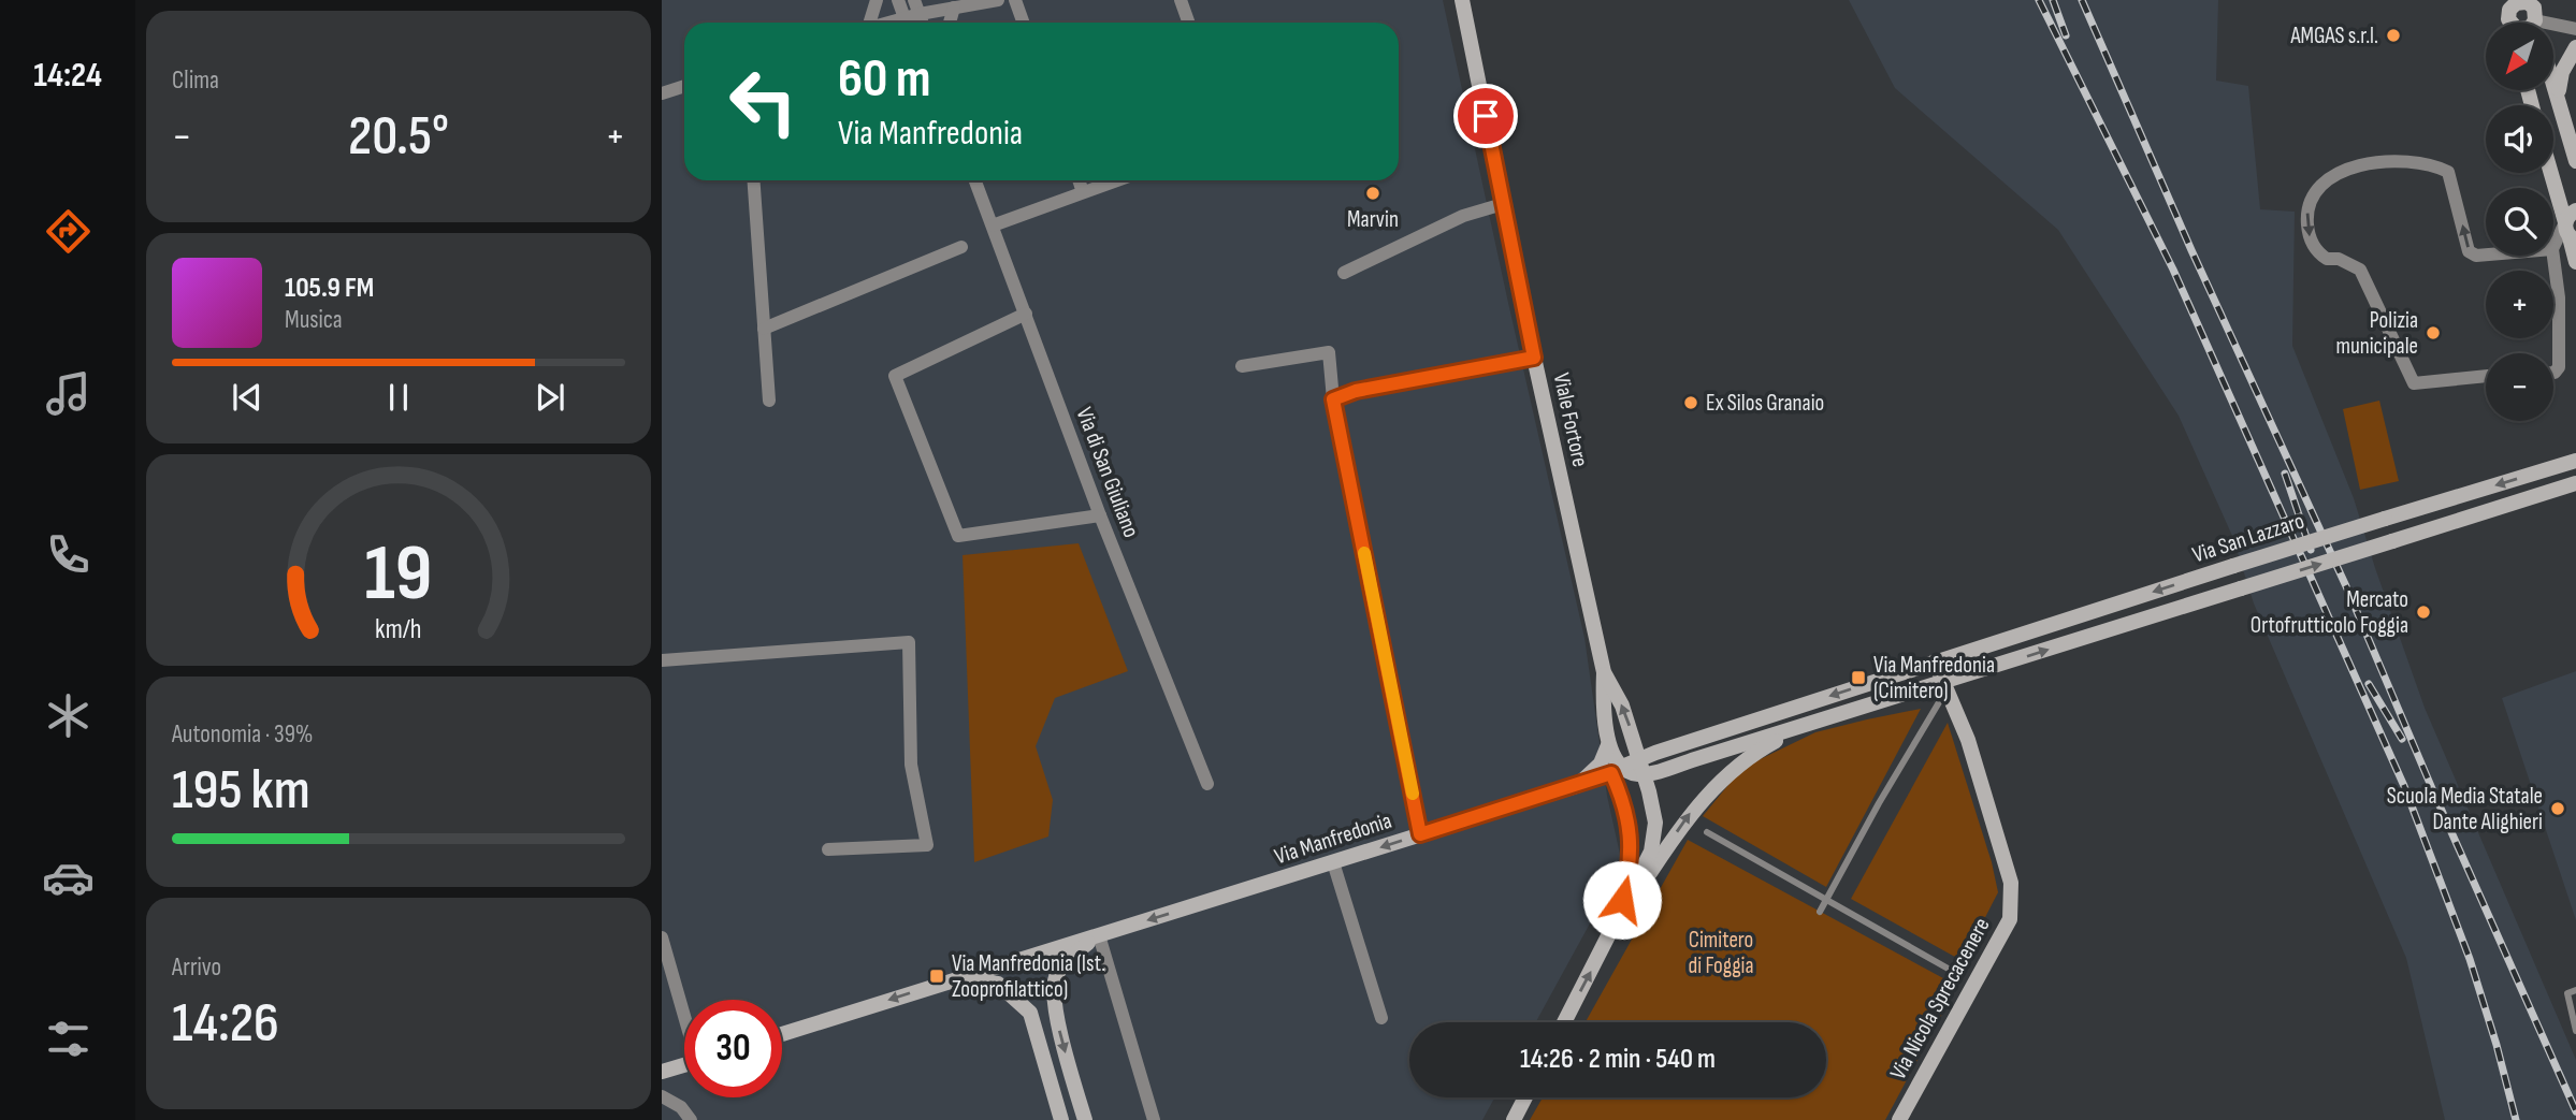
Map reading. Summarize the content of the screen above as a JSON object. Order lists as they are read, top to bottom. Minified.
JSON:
{"streets":{"main road":["Viale Fortore","Via San Lazzaro","Via Manfredonia","Via Nicola Sprecacenere"],"street":["Via di San Giuliano"]},"crossings":[["Viale Fortore","Via Manfredonia"],["Via San Lazzaro","Via Manfredonia"],["Via San Lazzaro","Via Nicola Sprecacenere"],["Via Manfredonia","Via Nicola Sprecacenere"]],"parks":["Cimitero di Foggia"],"places":{"other":["AMGAS s.r.l.","Marvin","Polizia municipale","Ex Silos Granaio","Mercato Ortofrutticolo Foggia","Scuola Media Statale Dante Alighieri"],"transit":["Via Manfredonia (Cimitero)","Via Manfredonia (Ist. Zooprofilattico)"]},"north":"bottom left","page":{"tabs":"14:24","tile":["Clima",["Autonomia · 39%","195 km"],["Arrivo","14:26"]],"map_buttons":["+","−"],"turn":["60 m","Via Manfredonia"],"heat":["−","20.5°","+"],"song":["105.9 FM","Musica"],"limit":"30","trip":"14:26 · 2 min · 540 m","gauge":["19","km/h"]}}
